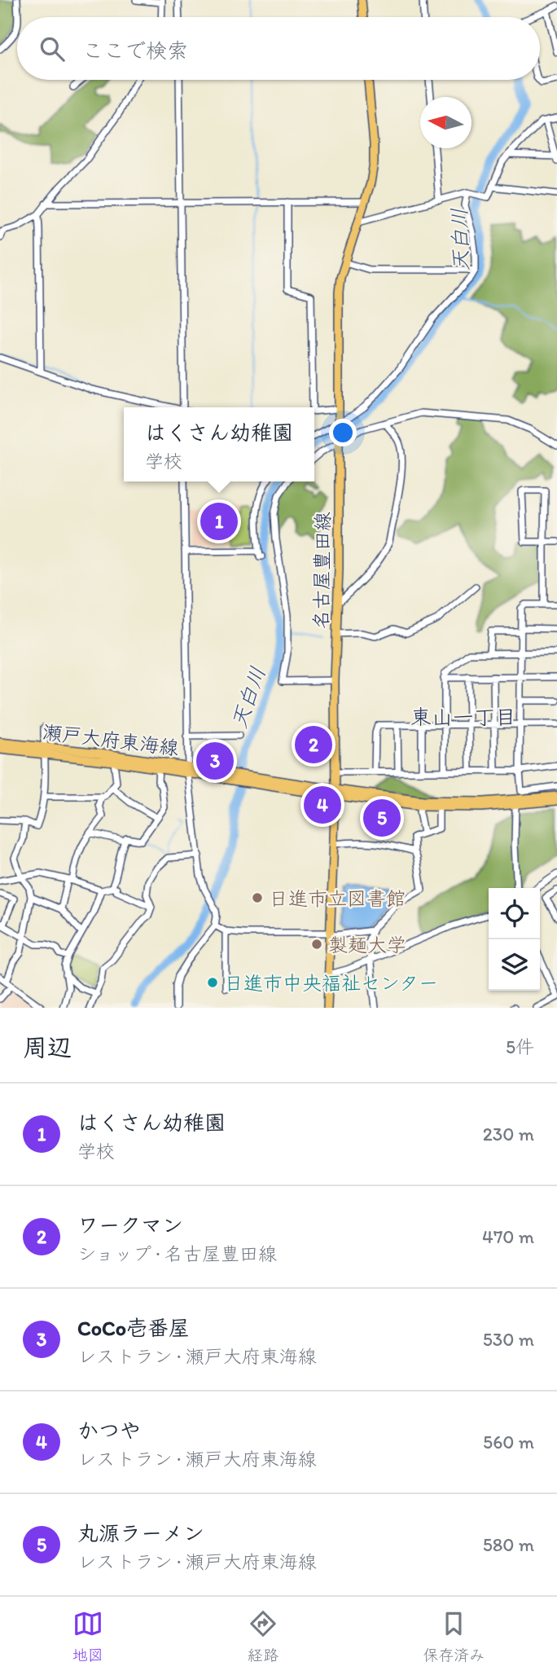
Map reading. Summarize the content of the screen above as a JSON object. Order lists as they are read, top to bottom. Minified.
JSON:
{"streets":{"main road":["名古屋豊田線","瀬戸大府東海線"]},"crossings":[["名古屋豊田線","瀬戸大府東海線"]],"districts":["東山一丁目"],"water":["天白川"],"places":["日進市立図書館","製麺大学","日進市中央福祉センター"],"north":"left","page":{"search":"ここで検索","popup":["はくさん幼稚園","学校"],"pins":["1","2","3","4","5"],"heading":["周辺","5件"],"list":[{"mark":"1","name":"はくさん幼稚園","note":"学校","value":"230 m"},{"mark":"2","name":"ワークマン","note":"ショップ · 名古屋豊田線","value":"470 m"},{"mark":"3","name":"CoCo壱番屋","note":"レストラン · 瀬戸大府東海線","value":"530 m"},{"mark":"4","name":"かつや","note":"レストラン · 瀬戸大府東海線","value":"560 m"},{"mark":"5","name":"丸源ラーメン","note":"レストラン · 瀬戸大府東海線","value":"580 m"}],"nav":["地図","経路","保存済み"]}}
